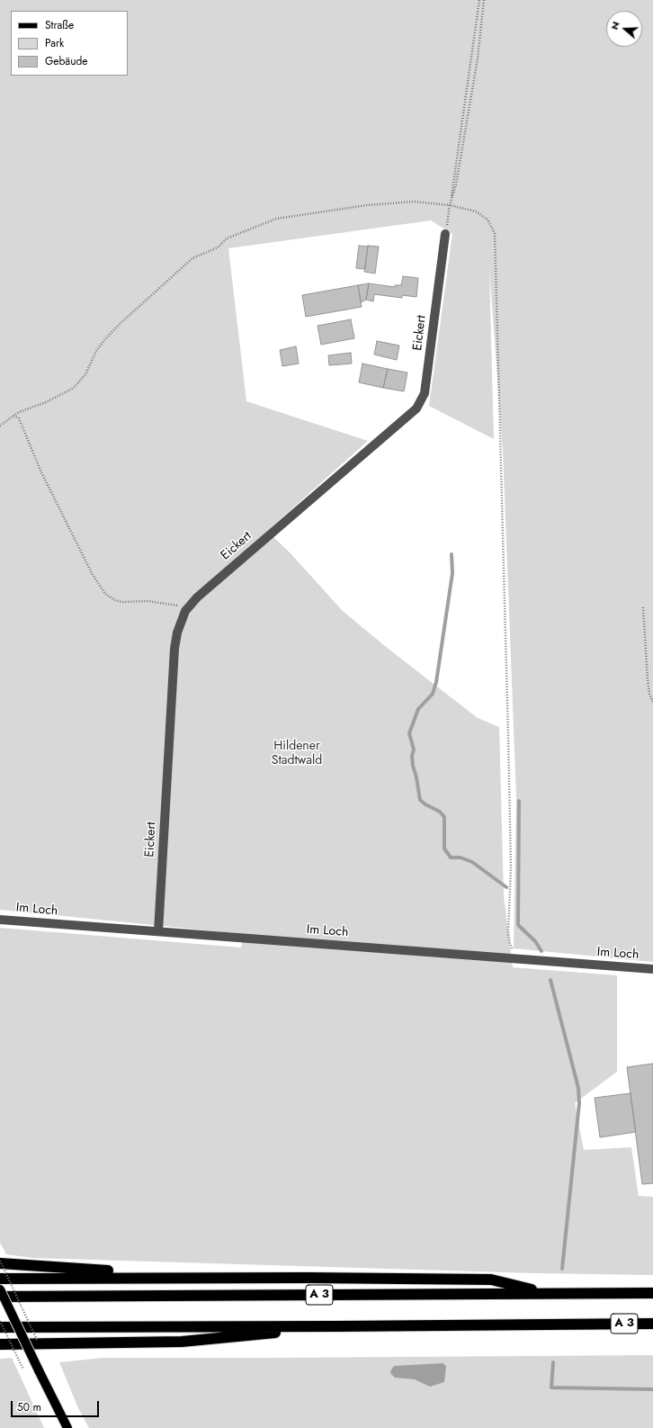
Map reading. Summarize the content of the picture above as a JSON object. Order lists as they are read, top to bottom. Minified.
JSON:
{"streets":{"highway":["A 3"],"street":["Eickert","Im Loch"]},"crossings":[["Eickert","Im Loch"]],"parks":["Hildener Stadtwald"],"legend":["Straße","Park","Gebäude"],"scale_bar":"50 m","north":"left"}
